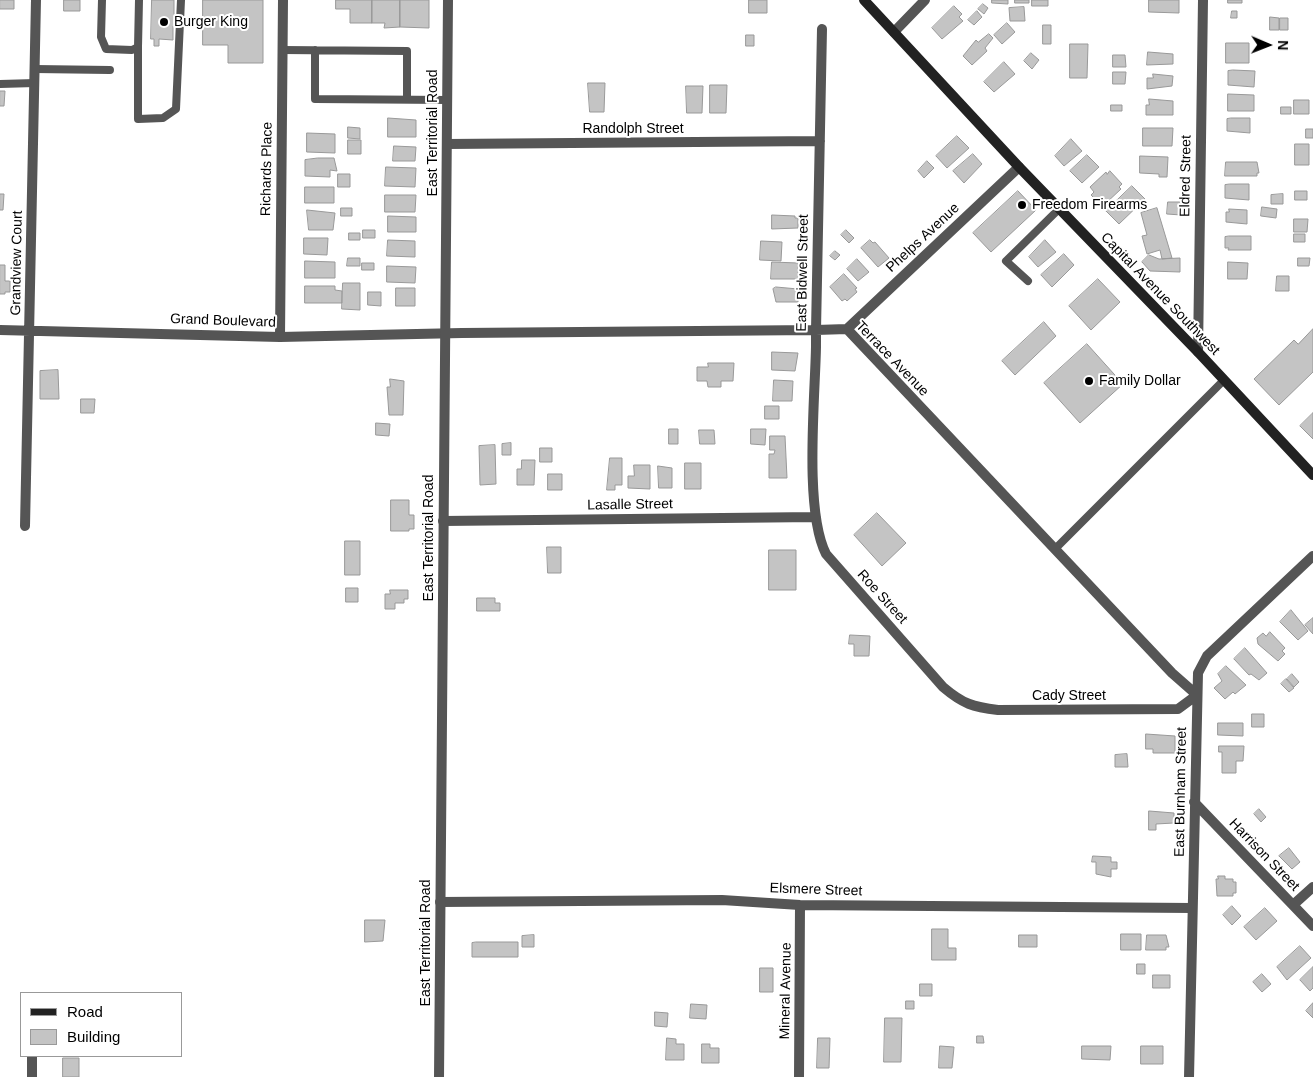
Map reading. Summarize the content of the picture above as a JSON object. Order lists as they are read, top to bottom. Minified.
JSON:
{"streets":{"main road":["Capital Avenue Southwest"],"street":["Randolph Street","East Territorial Road","Richards Place","Eldred Street","Phelps Avenue","Grandview Court","East Bidwell Street","Grand Boulevard","Terrace Avenue","Lasalle Street","Roe Street","Cady Street","East Burnham Street","Harrison Street","Elsmere Street","Mineral Avenue"]},"crossings":[["Randolph Street","East Territorial Road"],["Randolph Street","East Bidwell Street"],["East Territorial Road","Grand Boulevard"],["East Territorial Road","Terrace Avenue"],["East Territorial Road","Lasalle Street"],["East Territorial Road","Elsmere Street"],["Richards Place","Grand Boulevard"],["Eldred Street","Capital Avenue Southwest"],["Phelps Avenue","Capital Avenue Southwest"],["Phelps Avenue","Terrace Avenue"],["Grandview Court","Grand Boulevard"],["East Bidwell Street","Terrace Avenue"],["East Bidwell Street","Lasalle Street"],["East Bidwell Street","Roe Street"],["Grand Boulevard","Terrace Avenue"],["Terrace Avenue","Cady Street"],["Terrace Avenue","East Burnham Street"],["Lasalle Street","Roe Street"],["Roe Street","Cady Street"],["Cady Street","East Burnham Street"],["East Burnham Street","Harrison Street"],["East Burnham Street","Elsmere Street"],["Elsmere Street","Mineral Avenue"]],"places":["Burger King","Freedom Firearms","Family Dollar"],"legend":["Road","Building"],"north":"right"}
